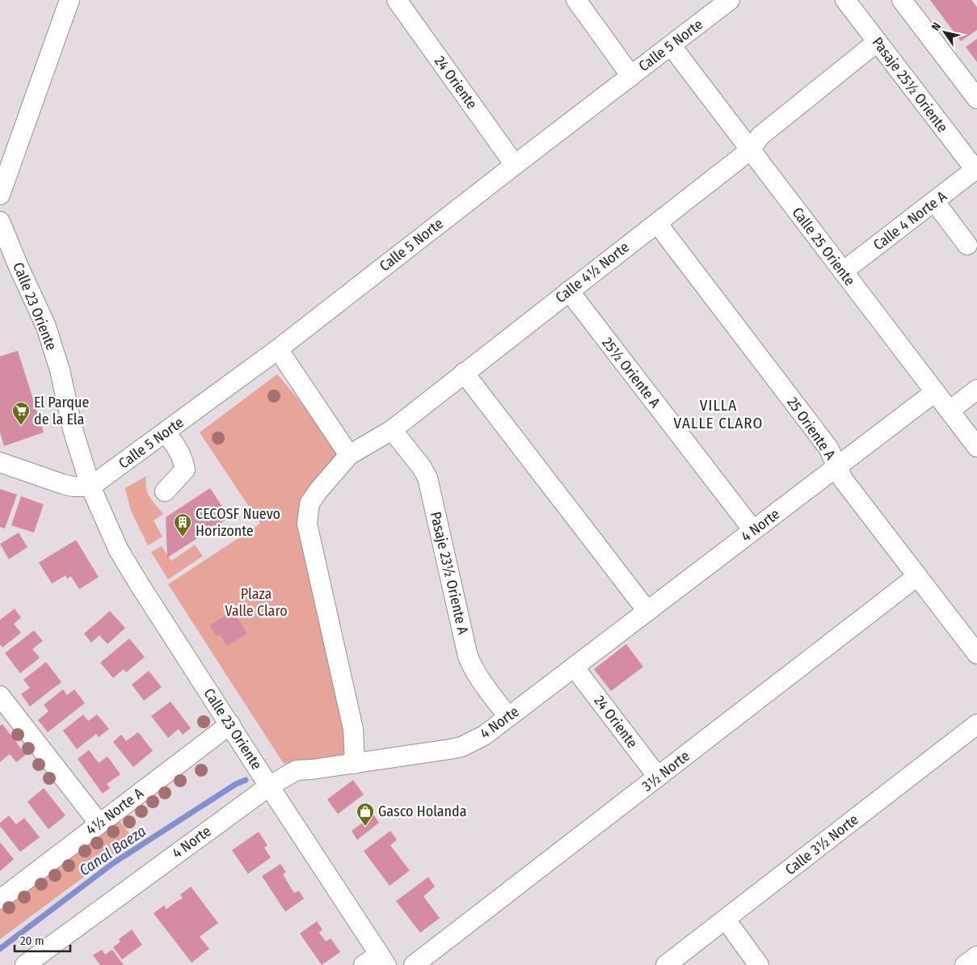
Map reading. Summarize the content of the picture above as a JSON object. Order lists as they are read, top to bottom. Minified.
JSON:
{"streets":{"street":["Calle 5 Norte","24 Oriente","Pasaje 25½ Oriente","Calle 4 Norte A","Calle 25 Oriente","Calle 4½ Norte","Calle 23 Oriente","25½ Oriente A","25 Oriente A","4 Norte","Pasaje 23½ Oriente A","3½ Norte","4½ Norte A","Calle 3½ Norte"]},"crossings":[["Calle 5 Norte","24 Oriente"],["Calle 5 Norte","Calle 25 Oriente"],["Calle 5 Norte","Calle 23 Oriente"],["24 Oriente","4 Norte"],["24 Oriente","3½ Norte"],["Pasaje 25½ Oriente","Calle 4 Norte A"],["Pasaje 25½ Oriente","Calle 4½ Norte"],["Calle 4 Norte A","Calle 25 Oriente"],["Calle 25 Oriente","Calle 4½ Norte"],["Calle 25 Oriente","4 Norte"],["Calle 4½ Norte","25½ Oriente A"],["Calle 4½ Norte","25 Oriente A"],["Calle 4½ Norte","4 Norte"],["Calle 4½ Norte","Pasaje 23½ Oriente A"],["Calle 23 Oriente","4 Norte"],["Calle 23 Oriente","4½ Norte A"],["25½ Oriente A","4 Norte"],["25 Oriente A","4 Norte"],["25 Oriente A","3½ Norte"],["4 Norte","Pasaje 23½ Oriente A"]],"districts":["VILLA VALLE CLARO"],"water":["Canal Baeza"],"parks":["Plaza Valle Claro"],"places":{"supermarket":["El Parque de la Ela"],"building":["CECOSF Nuevo Horizonte"],"shop":["Gasco Holanda"]},"scale_bar":"20 m","north":"top left"}
